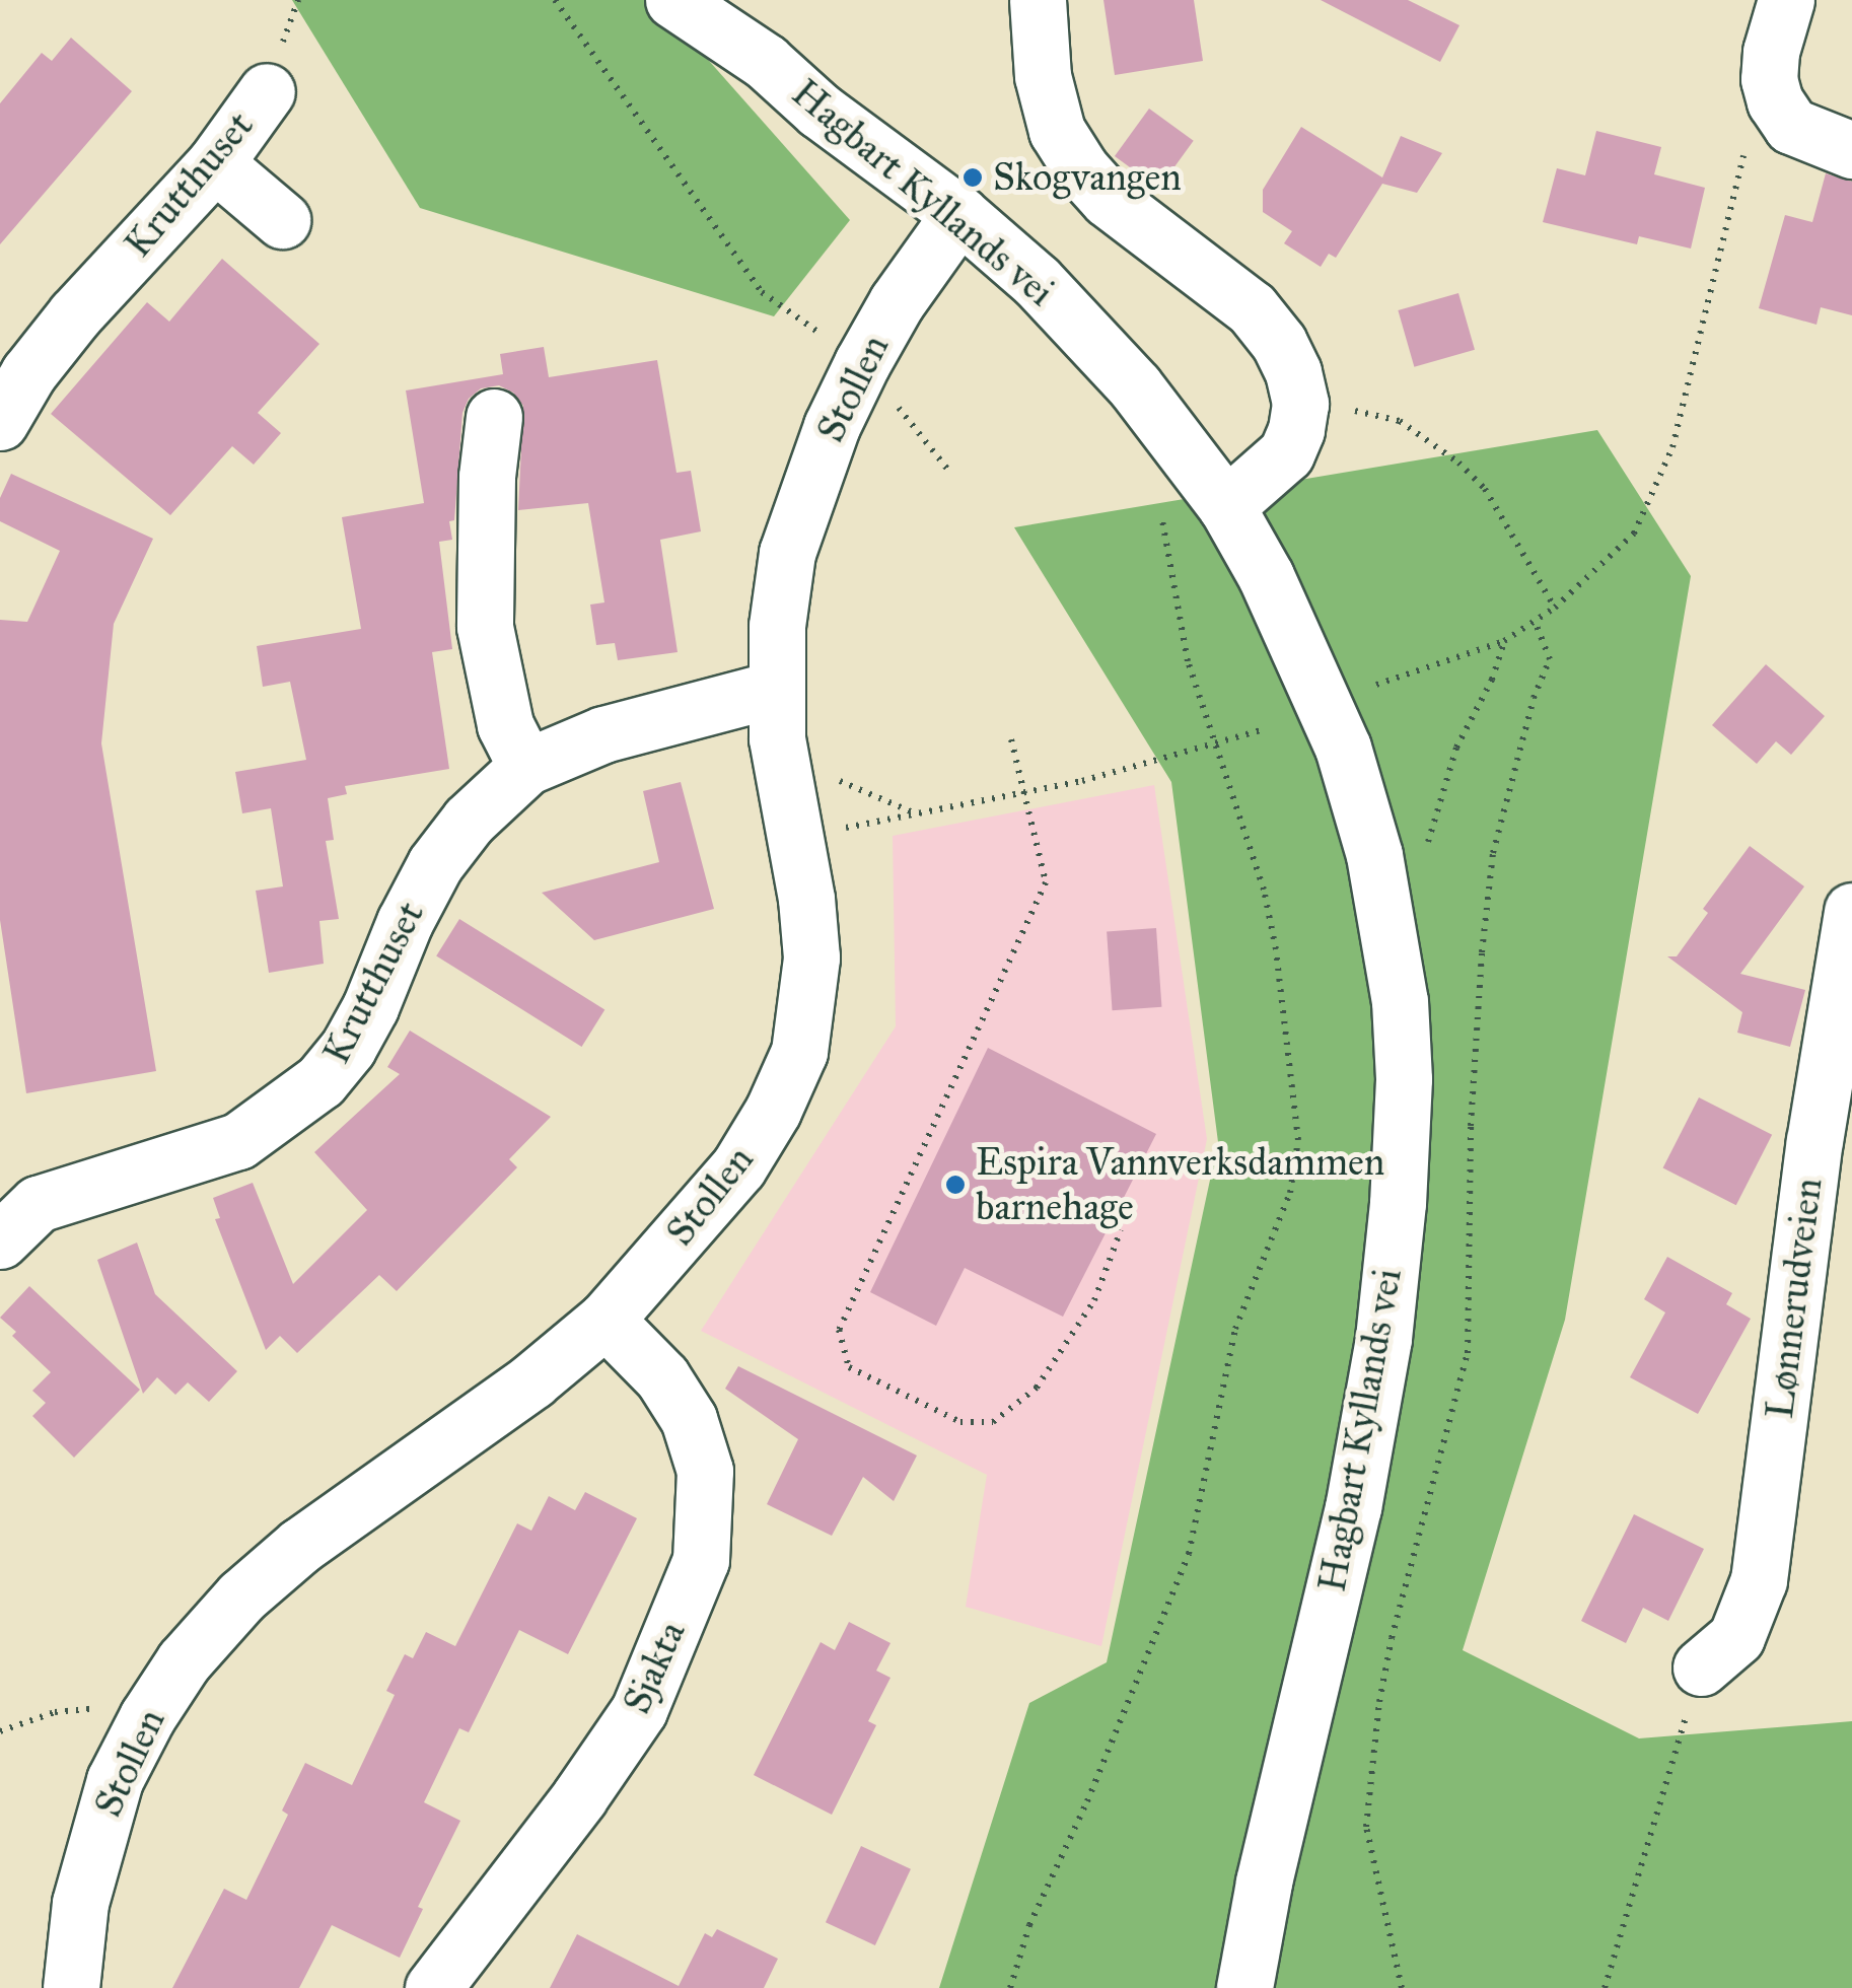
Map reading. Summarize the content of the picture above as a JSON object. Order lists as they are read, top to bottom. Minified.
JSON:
{"streets":{"street":["Krutthuset","Hagbart Kyllands vei","Stollen","Lønnerudveien","Sjakta"]},"crossings":[["Krutthuset","Stollen"],["Hagbart Kyllands vei","Stollen"],["Stollen","Sjakta"]],"places":["Skogvangen","Espira Vannverksdammen barnehage"]}
